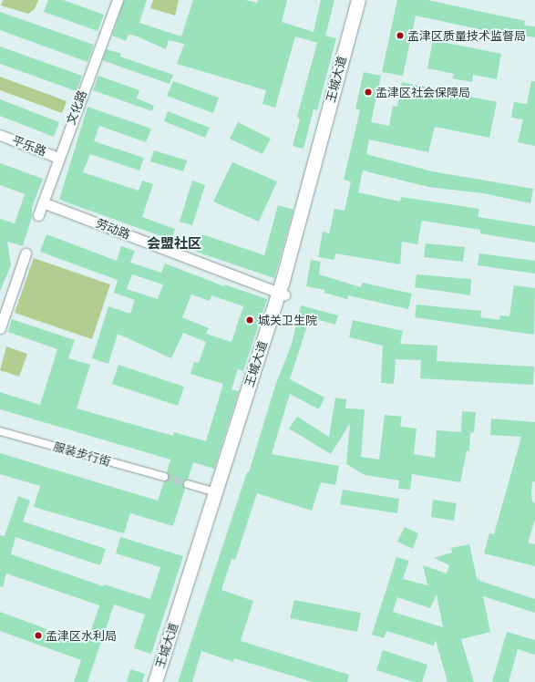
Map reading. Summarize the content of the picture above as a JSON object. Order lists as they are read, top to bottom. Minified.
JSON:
{"streets":{"main road":["王城大道"],"street":["文化路","平乐路","劳动路","服装步行街"]},"crossings":[["王城大道","劳动路"],["文化路","平乐路"],["文化路","劳动路"]],"districts":["会盟社区"],"places":["孟津区质量技术监督局","孟津区社会保障局","城关卫生院","孟津区水利局"]}
